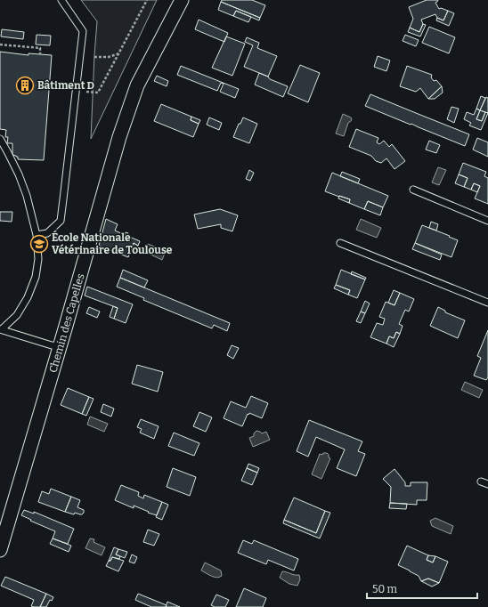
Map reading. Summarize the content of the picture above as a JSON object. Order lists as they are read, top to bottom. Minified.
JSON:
{"streets":{"street":["Chemin des Capelles"]},"places":{"building":["Bâtiment D"],"school or university":["École Nationale Vétérinaire de Toulouse"]},"scale_bar":"50 m"}
